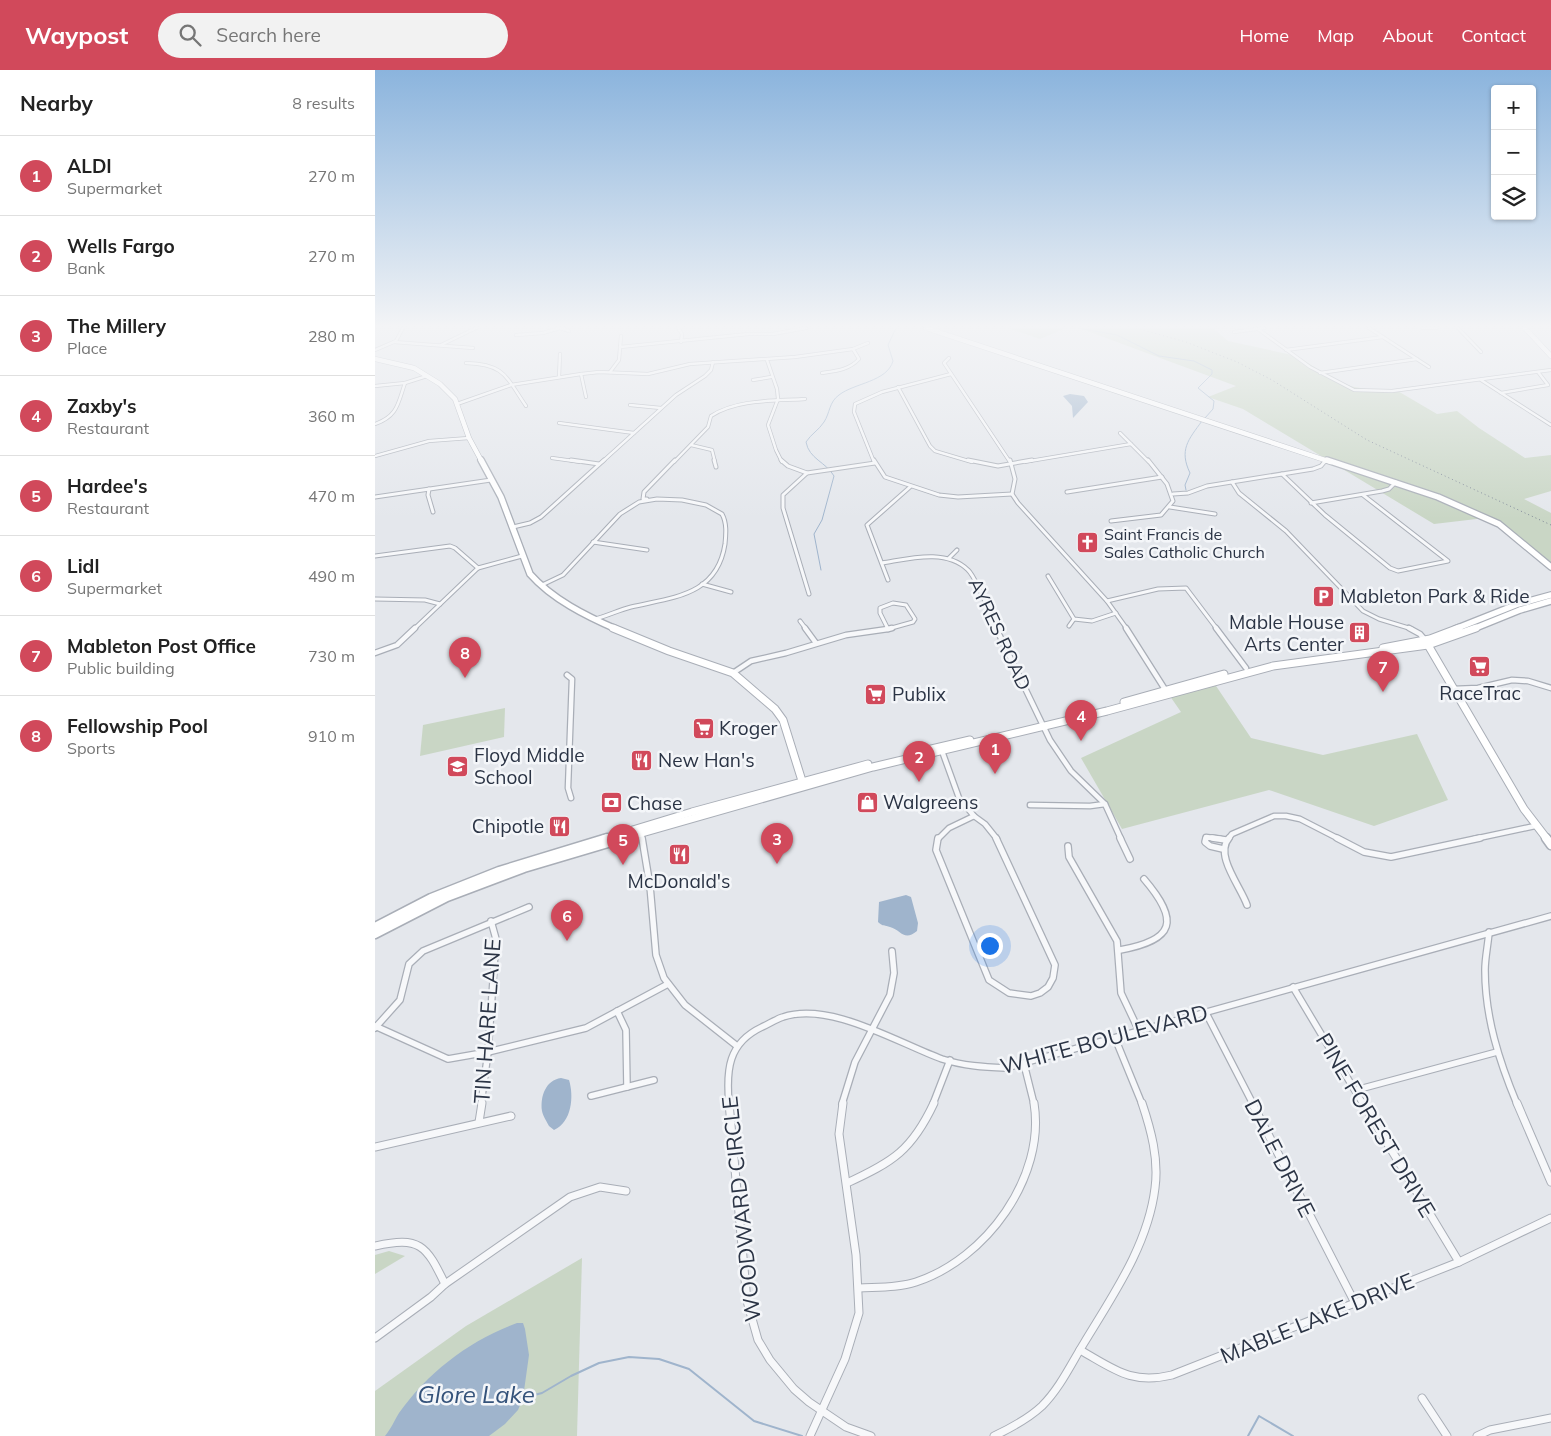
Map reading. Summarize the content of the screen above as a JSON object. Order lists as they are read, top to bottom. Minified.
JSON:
{"streets":{"street":["AYRES ROAD","TIN HARE LANE","WHITE BOULEVARD","PINE FOREST DRIVE","DALE DRIVE","WOODWARD CIRCLE","MABLE LAKE DRIVE"]},"crossings":[["WHITE BOULEVARD","PINE FOREST DRIVE"],["WHITE BOULEVARD","DALE DRIVE"],["WHITE BOULEVARD","WOODWARD CIRCLE"],["PINE FOREST DRIVE","MABLE LAKE DRIVE"],["DALE DRIVE","MABLE LAKE DRIVE"]],"water":["Glore Lake"],"places":{"church":["Saint Francis de Sales Catholic Church"],"parking":["Mableton Park & Ride"],"building":["Mable House Arts Center"],"supermarket":["RaceTrac","Publix","Kroger"],"restaurant":["New Han's","Chipotle","McDonald's"],"school or university":["Floyd Middle School"],"shop":["Walgreens"],"bank":["Chase"]},"page":{"header":"Waypost","search":"Search here","nav":["Home","Map","About","Contact"],"heading":["Nearby","8 results"],"map_buttons":["+","−"],"list":[{"mark":"1","name":"ALDI","note":"Supermarket","value":"270 m"},{"mark":"2","name":"Wells Fargo","note":"Bank","value":"270 m"},{"mark":"3","name":"The Millery","note":"Place","value":"280 m"},{"mark":"4","name":"Zaxby's","note":"Restaurant","value":"360 m"},{"mark":"5","name":"Hardee's","note":"Restaurant","value":"470 m"},{"mark":"6","name":"Lidl","note":"Supermarket","value":"490 m"},{"mark":"7","name":"Mableton Post Office","note":"Public building","value":"730 m"},{"mark":"8","name":"Fellowship Pool","note":"Sports","value":"910 m"}],"pins":["8","7","4","1","2","3","5","6"]}}
